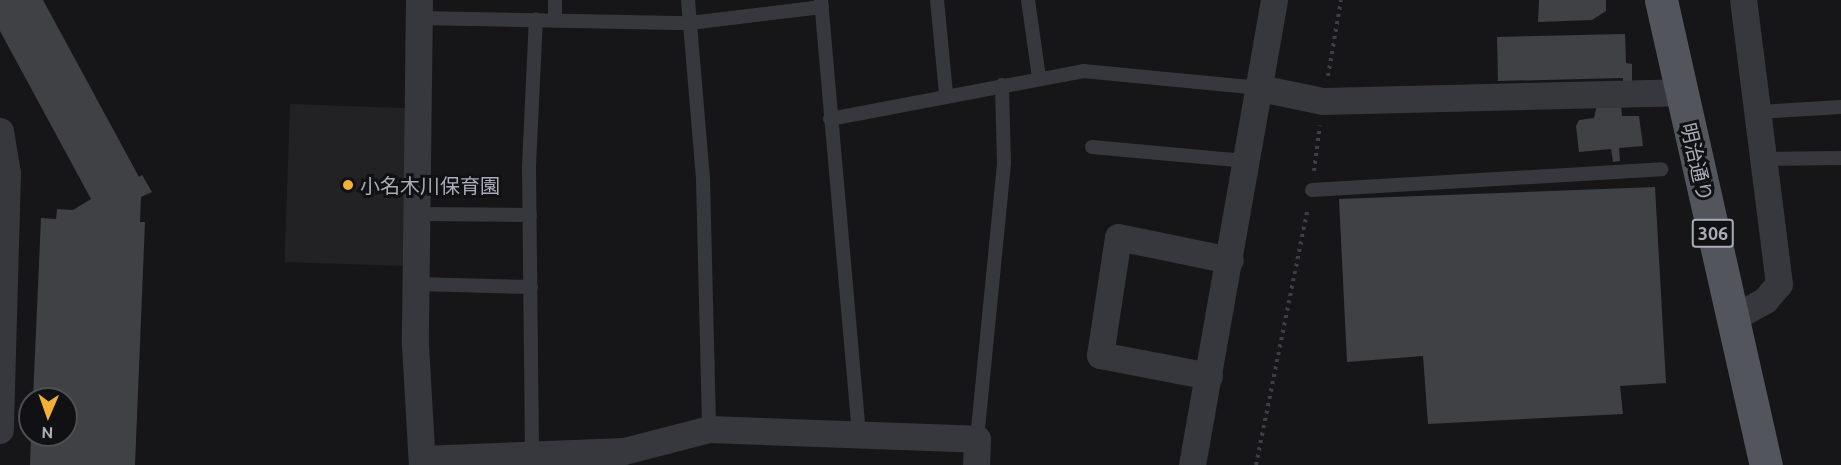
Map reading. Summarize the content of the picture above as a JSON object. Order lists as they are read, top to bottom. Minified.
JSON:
{"streets":{"main road":["明治通り","306"]},"places":["小名木川保育園"],"north":"bottom"}
